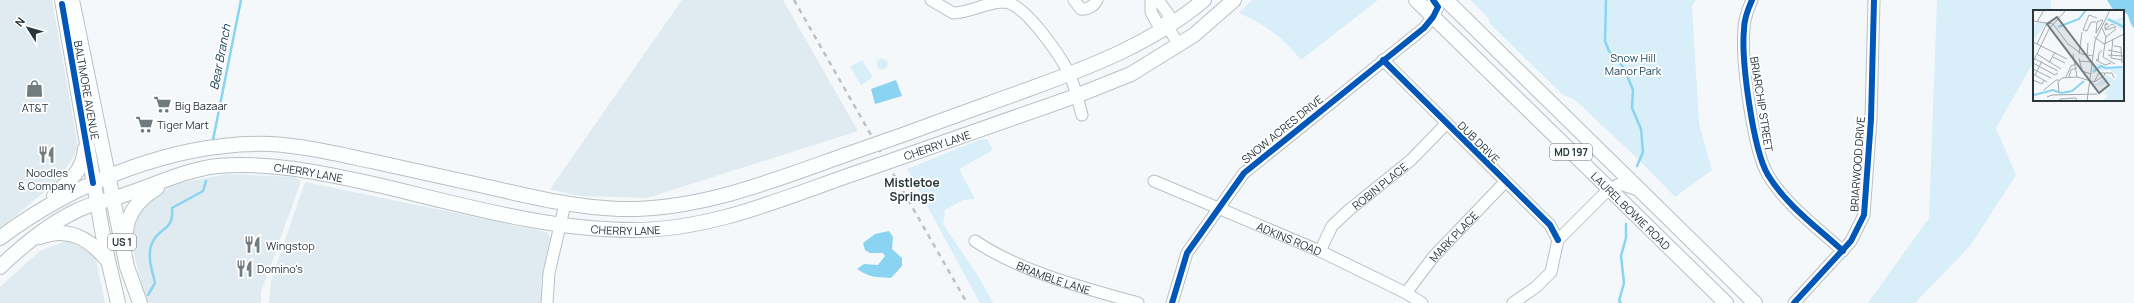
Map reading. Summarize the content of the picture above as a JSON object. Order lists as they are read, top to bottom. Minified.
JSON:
{"streets":{"main road":["BALTIMORE AVENUE","CHERRY LANE","MD 197","LAUREL BOWIE ROAD","US 1"],"street":["BRIARCHIP STREET","SNOW ACRES DRIVE","DUB DRIVE","BRIARWOOD DRIVE","ROBIN PLACE","MARK PLACE","ADKINS ROAD","BRAMBLE LANE"]},"crossings":[["BALTIMORE AVENUE","CHERRY LANE"],["BRIARCHIP STREET","BRIARWOOD DRIVE"],["SNOW ACRES DRIVE","DUB DRIVE"],["SNOW ACRES DRIVE","LAUREL BOWIE ROAD"],["SNOW ACRES DRIVE","ADKINS ROAD"],["DUB DRIVE","ROBIN PLACE"],["DUB DRIVE","MARK PLACE"],["ROBIN PLACE","ADKINS ROAD"],["MARK PLACE","ADKINS ROAD"]],"districts":["Mistletoe Springs"],"water":["Bear Branch"],"parks":["Snow Hill Manor Park"],"places":{"shop":["AT&T"],"supermarket":["Big Bazaar","Tiger Mart"],"restaurant":["Noodles & Company","Wingstop","Domino's"]},"north":"top left"}
